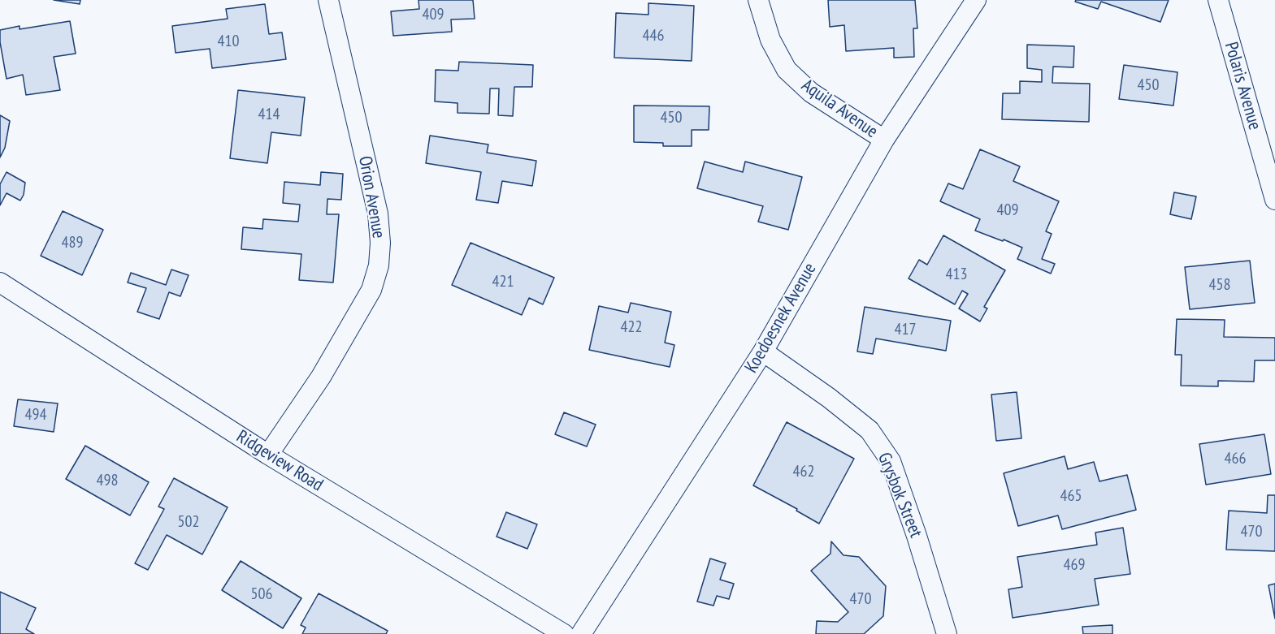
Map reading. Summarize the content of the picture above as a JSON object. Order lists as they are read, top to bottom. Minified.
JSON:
{"streets":{"street":["Polaris Avenue","Aquila Avenue","Orion Avenue","Koedoesnek Avenue","Ridgeview Road","Grysbok Street"]},"crossings":[["Aquila Avenue","Koedoesnek Avenue"],["Orion Avenue","Ridgeview Road"],["Koedoesnek Avenue","Grysbok Street"]],"house_numbers":["409","446","410","450","414","450","409","489","413","421","458","422","417","494","466","462","498","465","502","470","469","506","470"]}
